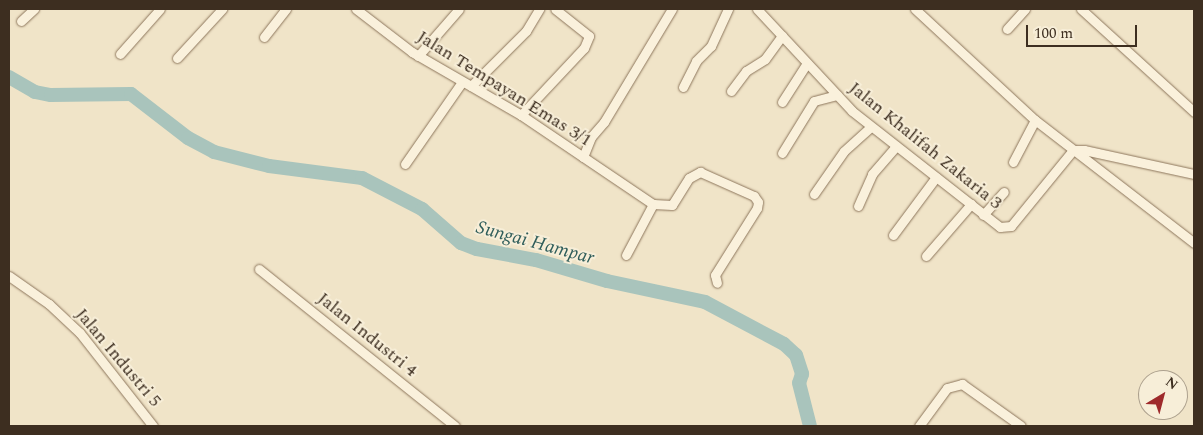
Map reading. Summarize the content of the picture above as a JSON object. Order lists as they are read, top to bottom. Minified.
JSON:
{"streets":{"street":["Jalan Tempayan Emas 3/1","Jalan Khalifah Zakaria 3","Jalan Industri 4","Jalan Industri 5"]},"water":["Sungai Hampar"],"scale_bar":"100 m","north":"top right"}
